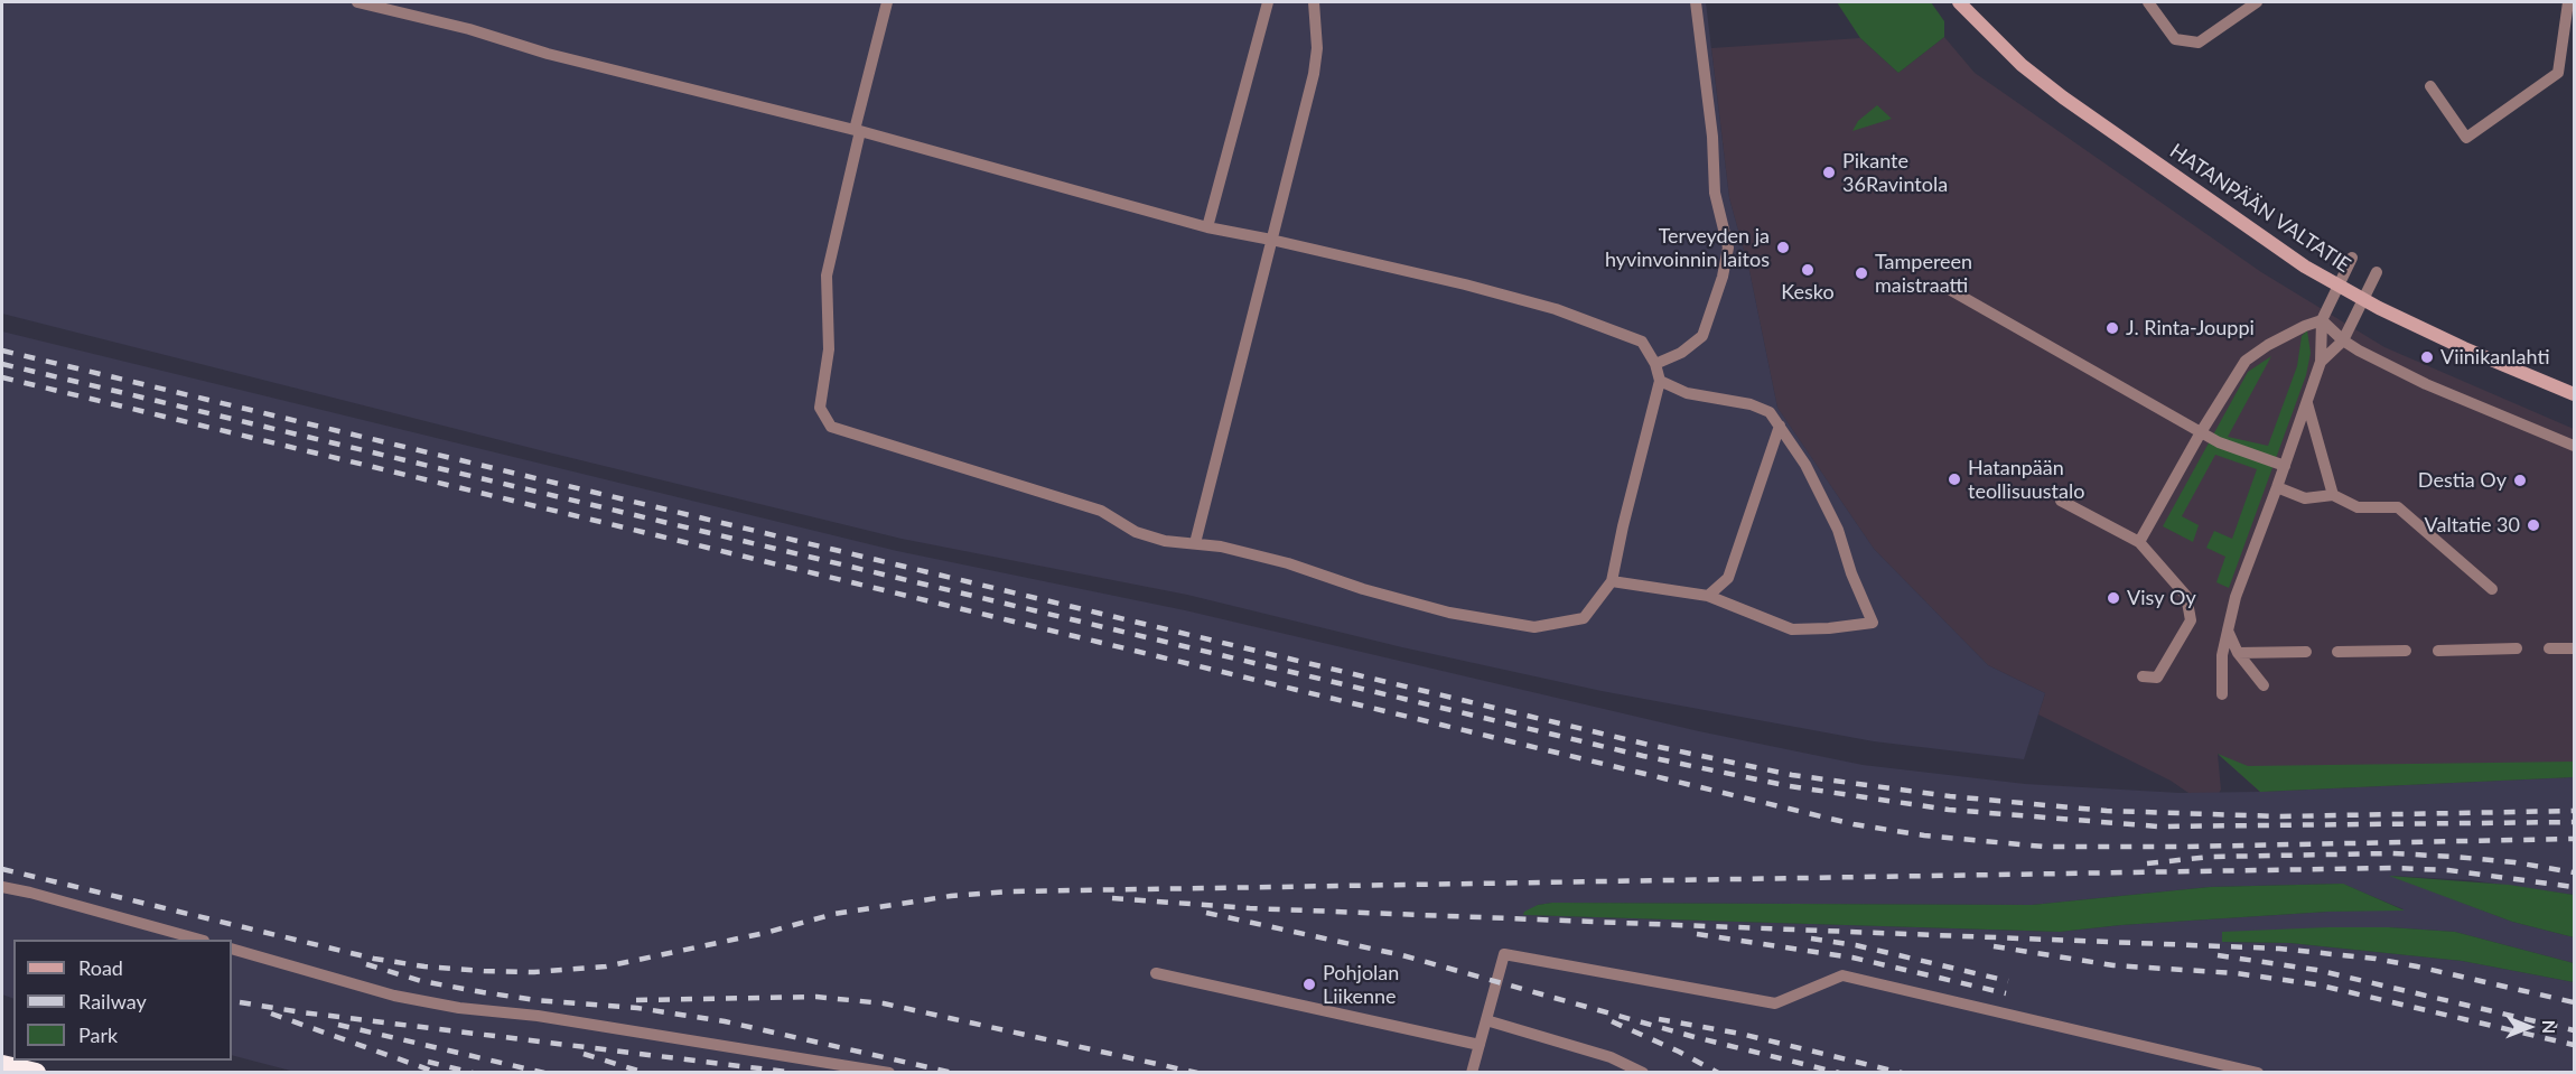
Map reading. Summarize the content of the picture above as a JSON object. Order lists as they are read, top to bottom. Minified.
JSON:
{"streets":{"main road":["HATANPÄÄN VALTATIE"]},"places":["Pikante 36Ravintola","Terveyden ja hyvinvoinnin laitos","Kesko","Tampereen maistraatti","J. Rinta-Jouppi","Viinikanlahti","Hatanpään teollisuustalo","Destia Oy","Valtatie 30","Visy Oy","Pohjolan Liikenne"],"legend":["Road","Railway","Park"],"north":"right"}
